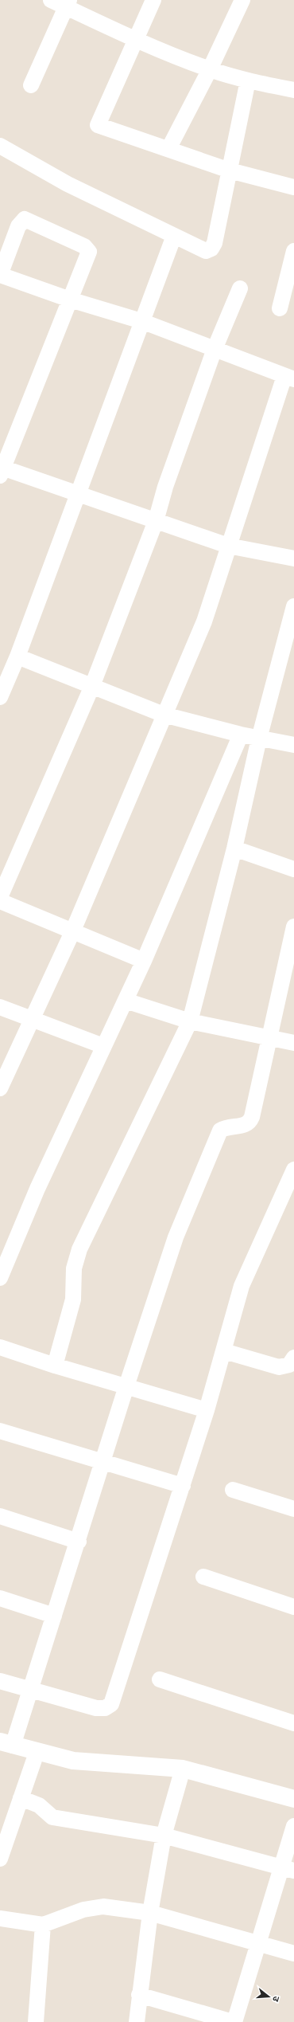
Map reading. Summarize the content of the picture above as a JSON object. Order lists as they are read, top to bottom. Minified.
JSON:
{"north":"right"}
